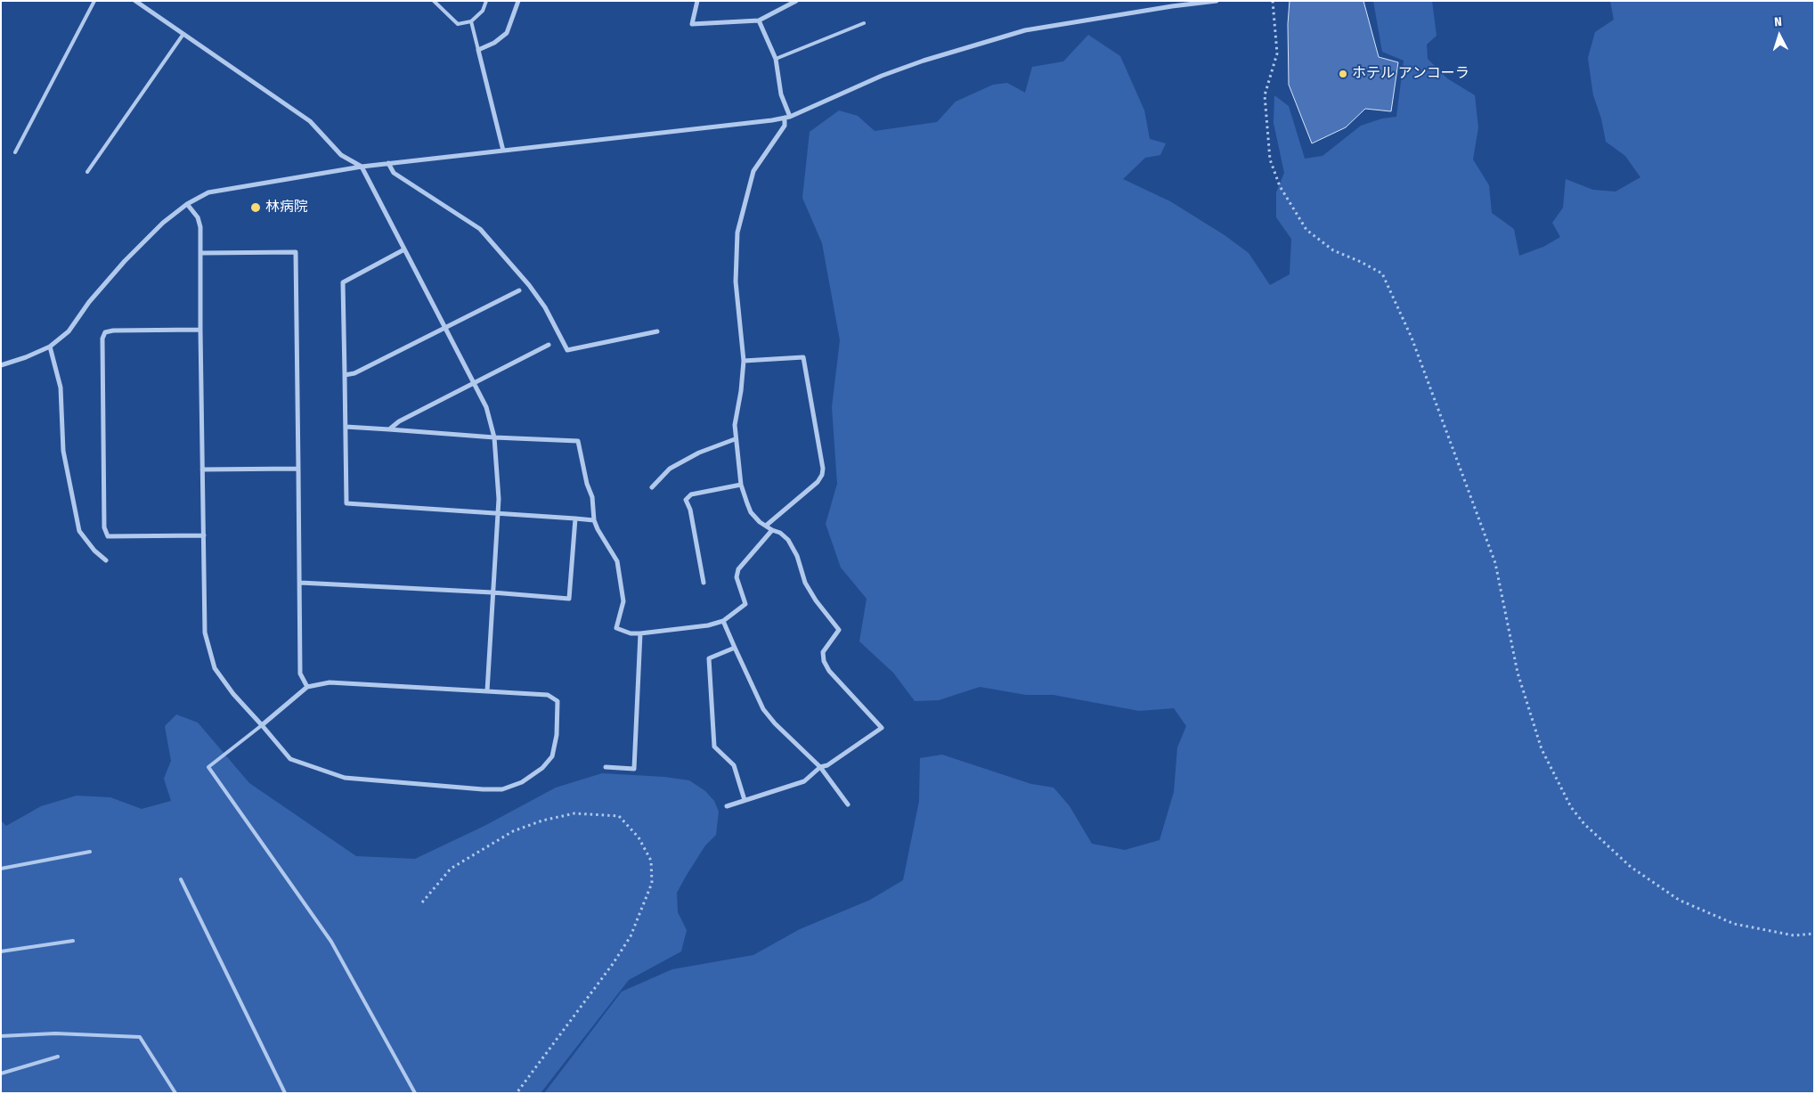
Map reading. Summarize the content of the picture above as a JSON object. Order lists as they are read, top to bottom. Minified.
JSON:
{"places":["ホテル アンコーラ","林病院"],"north":"top"}
